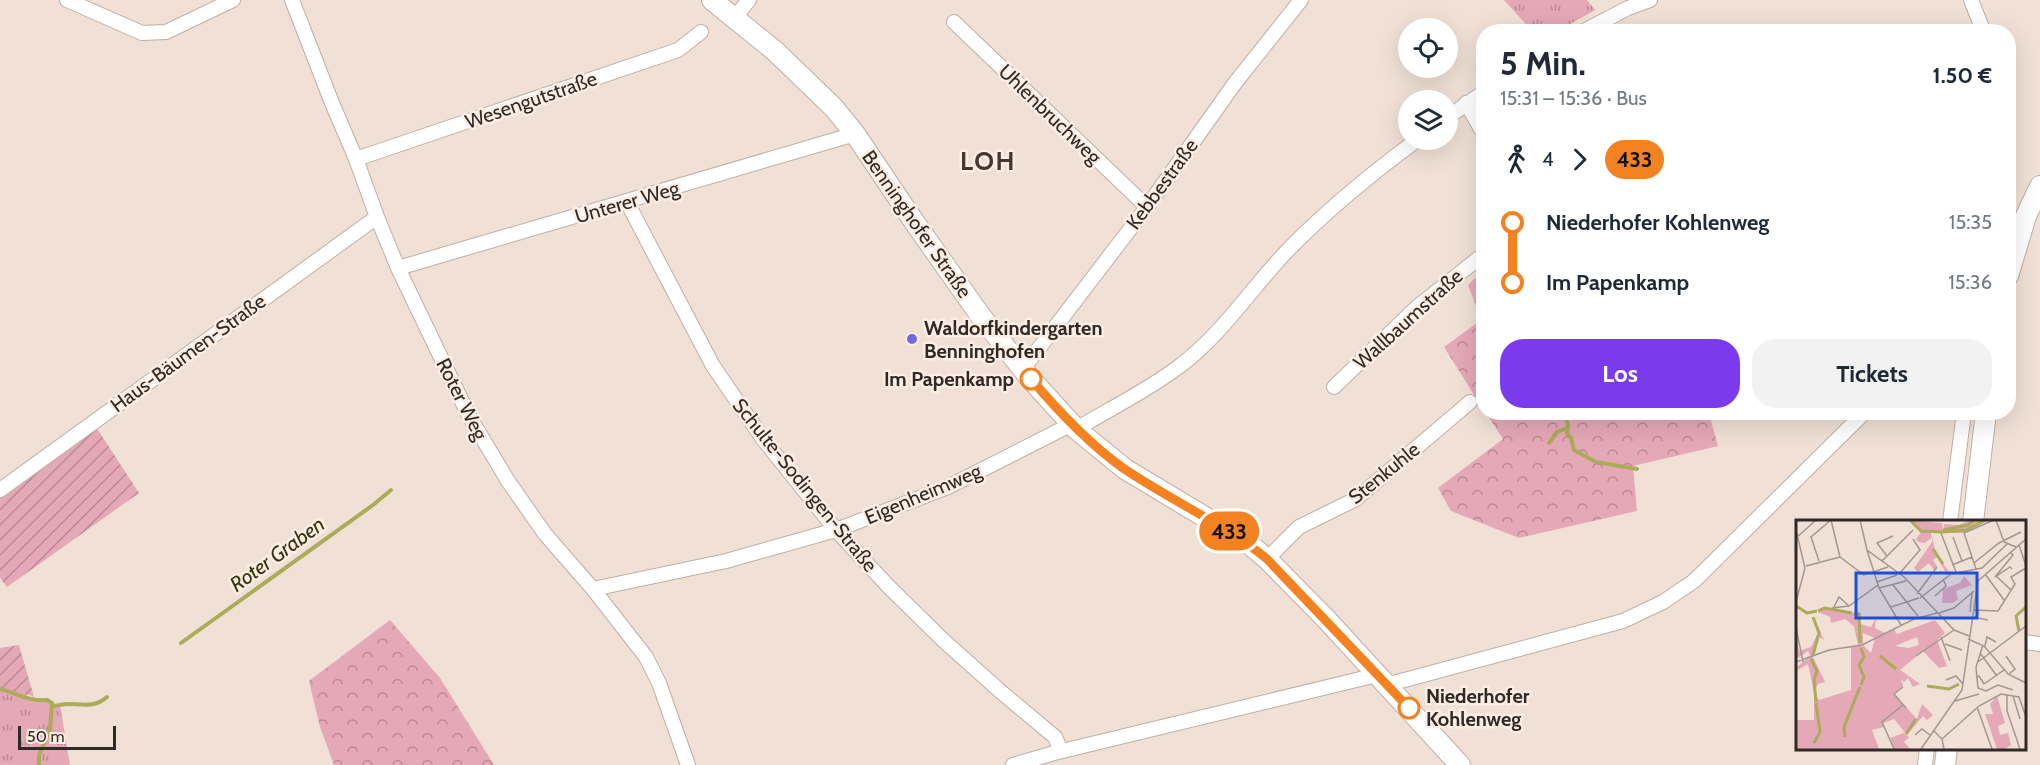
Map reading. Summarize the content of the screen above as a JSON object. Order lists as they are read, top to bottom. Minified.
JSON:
{"streets":{"main road":["Benninghofer Straße"],"street":["Wesengutstraße","Uhlenbruchweg","Kebbestraße","Unterer Weg","Wallbaumstraße","Haus-Bäumen-Straße","Roter Weg","Stenkuhle","Schulte-Sodingen-Straße","Eigenheimweg"]},"crossings":[["Wesengutstraße","Roter Weg"],["Uhlenbruchweg","Kebbestraße"],["Kebbestraße","Benninghofer Straße"],["Unterer Weg","Benninghofer Straße"],["Unterer Weg","Roter Weg"],["Unterer Weg","Schulte-Sodingen-Straße"],["Benninghofer Straße","Stenkuhle"],["Benninghofer Straße","Eigenheimweg"],["Haus-Bäumen-Straße","Roter Weg"],["Roter Weg","Eigenheimweg"],["Schulte-Sodingen-Straße","Eigenheimweg"]],"districts":["LOH"],"water":["Roter Graben"],"places":["Waldorfkindergarten Benninghofen","Im Papenkamp","Niederhofer Kohlenweg"],"lines":["bus line 433"],"scale_bar":"50 m","page":{"on_map":"433","heading":["5 Min.","15:31 – 15:36 · Bus","1.50 €"],"legs":["4","433"],"list":[{"name":"Niederhofer Kohlenweg","value":"15:35"},{"name":"Im Papenkamp","value":"15:36"}],"buttons":["Los","Tickets"],"scale":"50 m"}}
